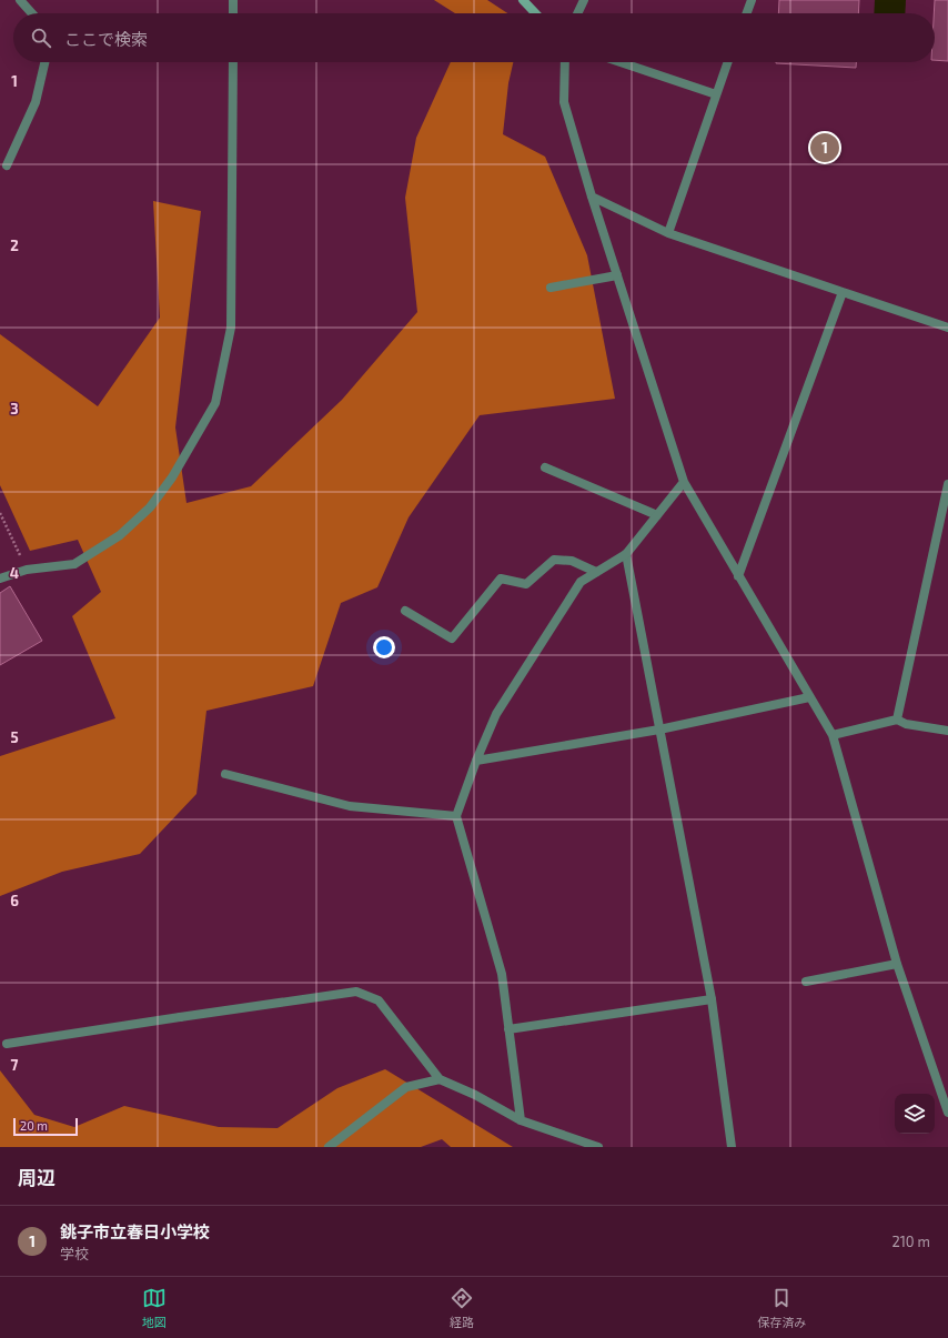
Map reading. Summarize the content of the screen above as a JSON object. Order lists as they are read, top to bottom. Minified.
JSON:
{"scale_bar":"20 m","page":{"search":"ここで検索","pins":"1","scale":"20 m","heading":"周辺","list":[{"mark":"1","name":"銚子市立春日小学校","note":"学校","value":"210 m"}],"nav":["地図","経路","保存済み"]},"grid":{"rows":["1","2","3","4","5","6","7"]}}
